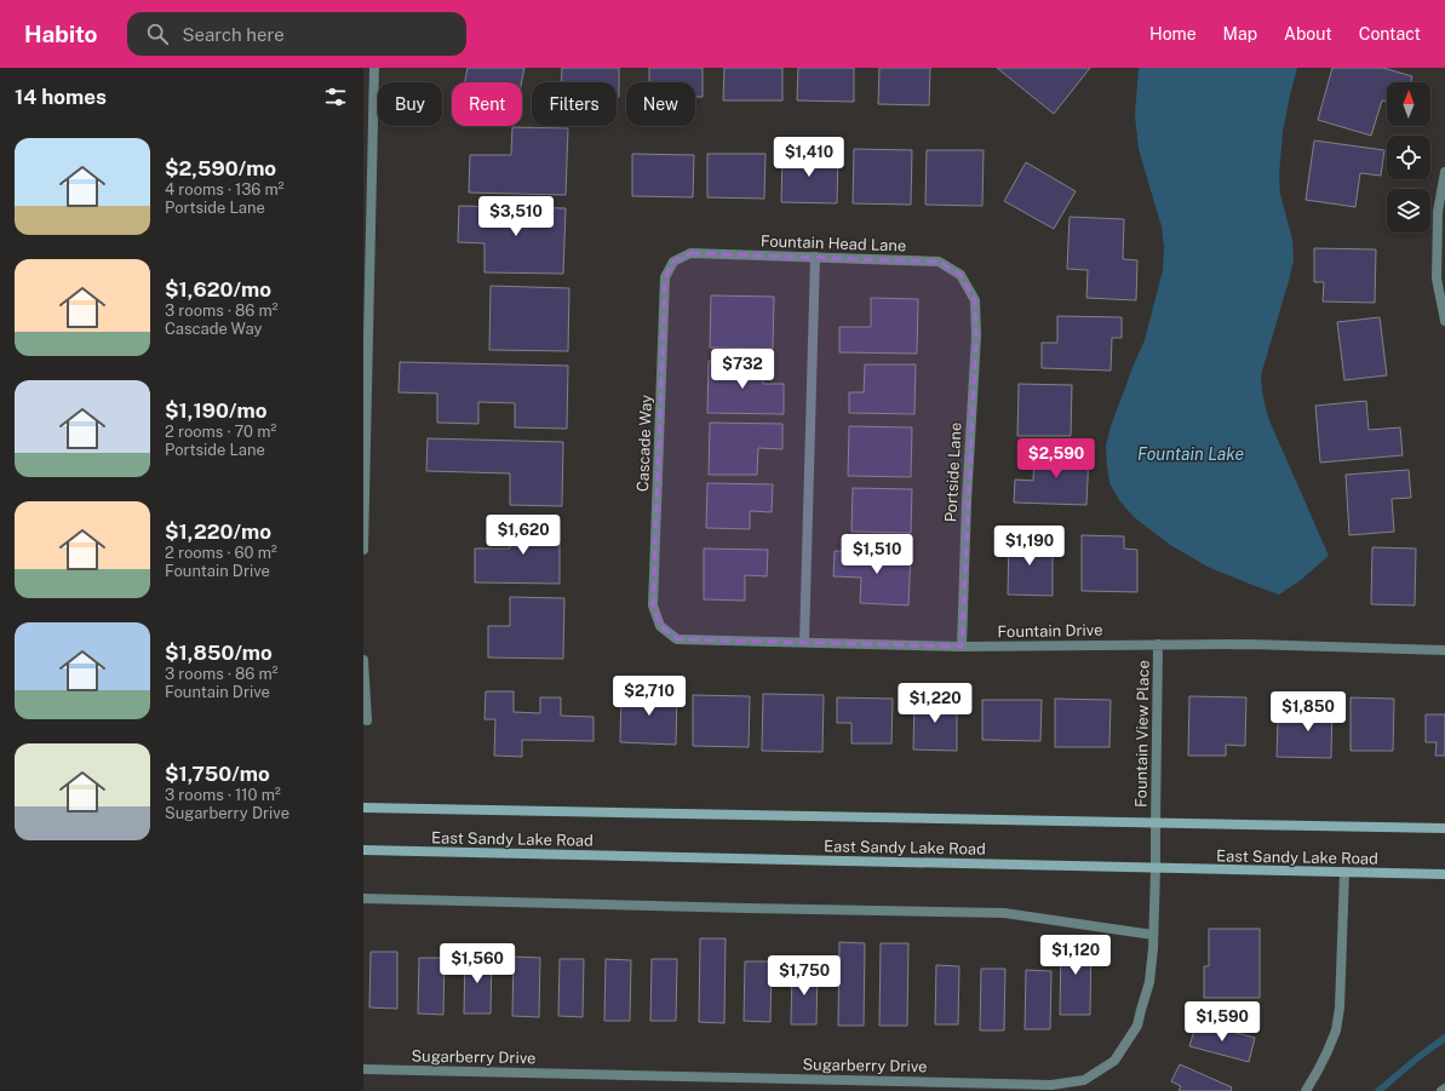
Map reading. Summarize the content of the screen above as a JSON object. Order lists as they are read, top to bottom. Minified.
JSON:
{"streets":{"main road":["East Sandy Lake Road"],"street":["Fountain Head Lane","Cascade Way","Portside Lane","Fountain Drive","Fountain View Place","Sugarberry Drive"]},"crossings":[["Fountain Head Lane","Cascade Way"],["Fountain Head Lane","Portside Lane"],["Cascade Way","Fountain Drive"],["Portside Lane","Fountain Drive"],["Fountain Drive","Fountain View Place"],["Fountain View Place","East Sandy Lake Road"],["Fountain View Place","Sugarberry Drive"],["East Sandy Lake Road","Sugarberry Drive"]],"water":["Fountain Lake"],"north":"top","page":{"header":"Habito","search":"Search here","nav":["Home","Map","About","Contact"],"heading":"14 homes","chip":["Buy","Rent","Filters","New"],"list":[{"name":"$2,590/mo","note":"4 rooms · 136 m² · Portside Lane"},{"name":"$1,620/mo","note":"3 rooms · 86 m² · Cascade Way"},{"name":"$1,190/mo","note":"2 rooms · 70 m² · Portside Lane"},{"name":"$1,220/mo","note":"2 rooms · 60 m² · Fountain Drive"},{"name":"$1,850/mo","note":"3 rooms · 86 m² · Fountain Drive"},{"name":"$1,750/mo","note":"3 rooms · 110 m² · Sugarberry Drive"}],"price":["$1,410","$3,510","$732","$2,590","$1,620","$1,190","$1,510","$2,710","$1,220","$1,850","$1,120","$1,560","$1,750","$1,590"]}}
